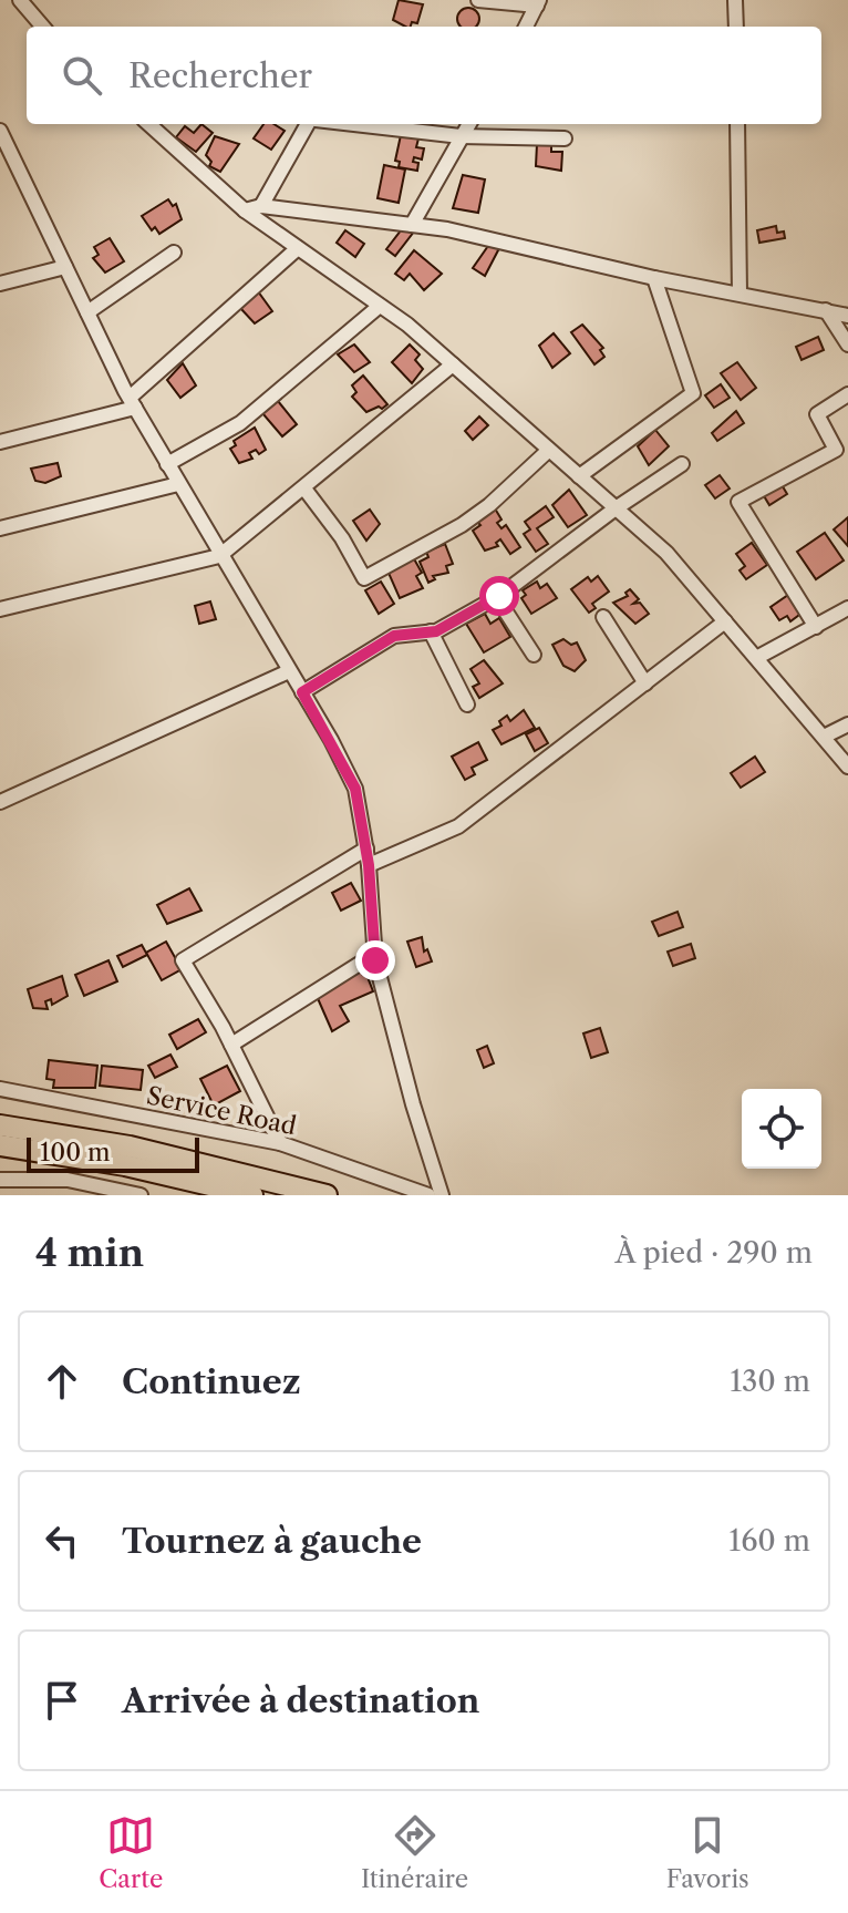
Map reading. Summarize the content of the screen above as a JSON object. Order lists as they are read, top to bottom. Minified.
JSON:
{"streets":{"street":["Service Road"]},"scale_bar":"100 m","page":{"search":"Rechercher","scale":"100 m","heading":["4 min","À pied · 290 m"],"list":[["Continuez","130 m"],["Tournez à gauche","160 m"],"Arrivée à destination"],"nav":["Carte","Itinéraire","Favoris"]}}
